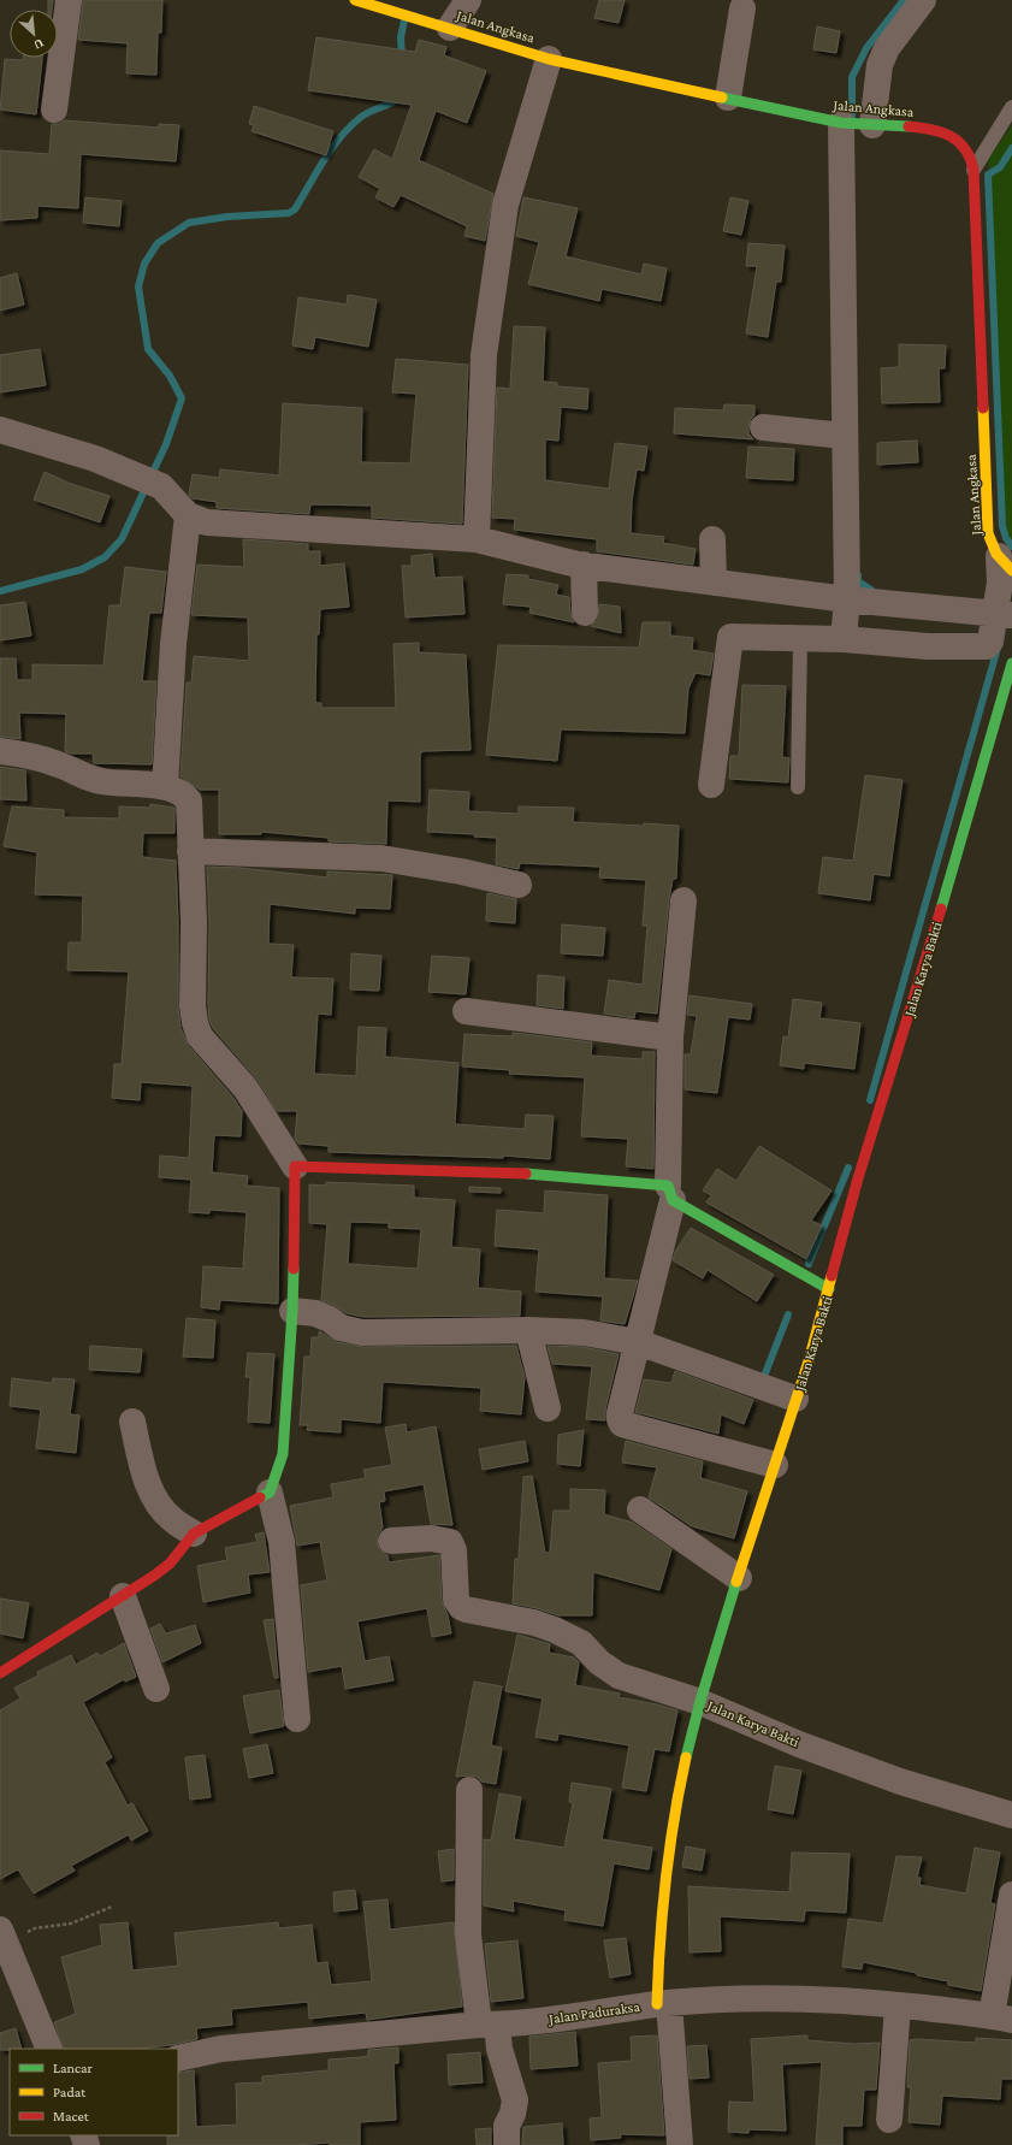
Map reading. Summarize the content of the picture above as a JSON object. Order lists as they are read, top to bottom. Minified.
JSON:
{"streets":{"street":["Jalan Angkasa","Jalan Karya Bakti","Jalan Paduraksa"]},"legend":["Lancar","Padat","Macet"],"north":"bottom right"}
